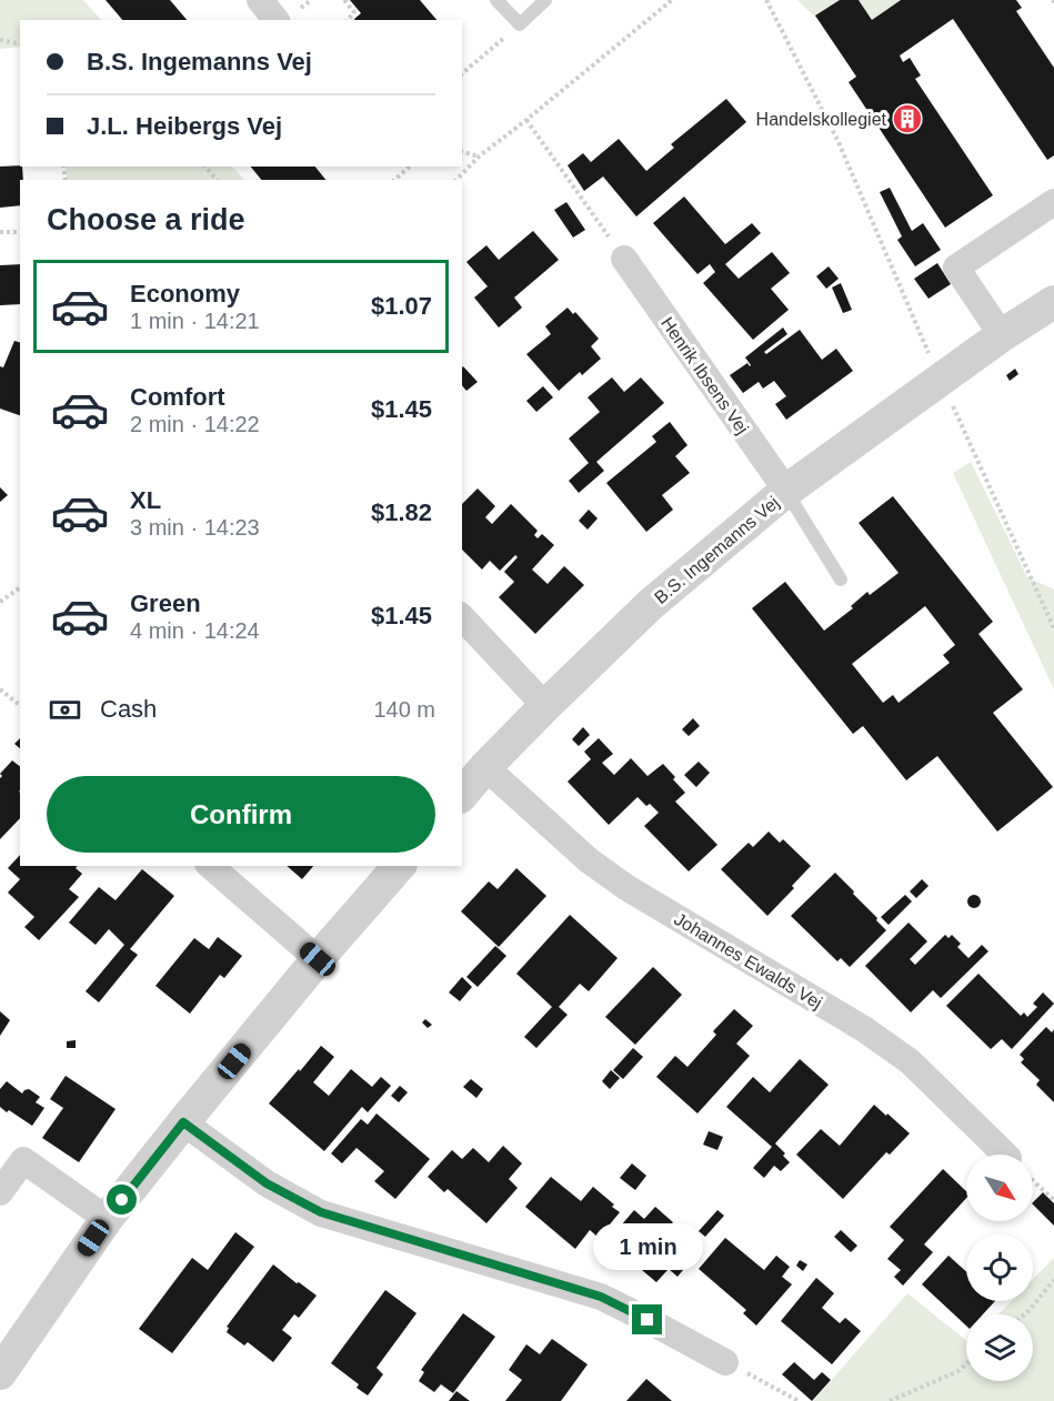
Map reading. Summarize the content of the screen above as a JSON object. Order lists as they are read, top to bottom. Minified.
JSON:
{"streets":{"street":["Henrik Ibsens Vej","B.S. Ingemanns Vej","Johannes Ewalds Vej"]},"crossings":[["Henrik Ibsens Vej","B.S. Ingemanns Vej"],["B.S. Ingemanns Vej","Johannes Ewalds Vej"]],"places":{"building":["Handelskollegiet"]},"north":"bottom right","page":{"banner":["B.S. Ingemanns Vej","J.L. Heibergs Vej"],"heading":"Choose a ride","list":[{"name":"Economy","note":"1 min · 14:21","value":"$1.07"},{"name":"Comfort","note":"2 min · 14:22","value":"$1.45"},{"name":"XL","note":"3 min · 14:23","value":"$1.82"},{"name":"Green","note":"4 min · 14:24","value":"$1.45"}],"pay":["Cash","140 m"],"buttons":"Confirm","bubble":"1 min"}}
